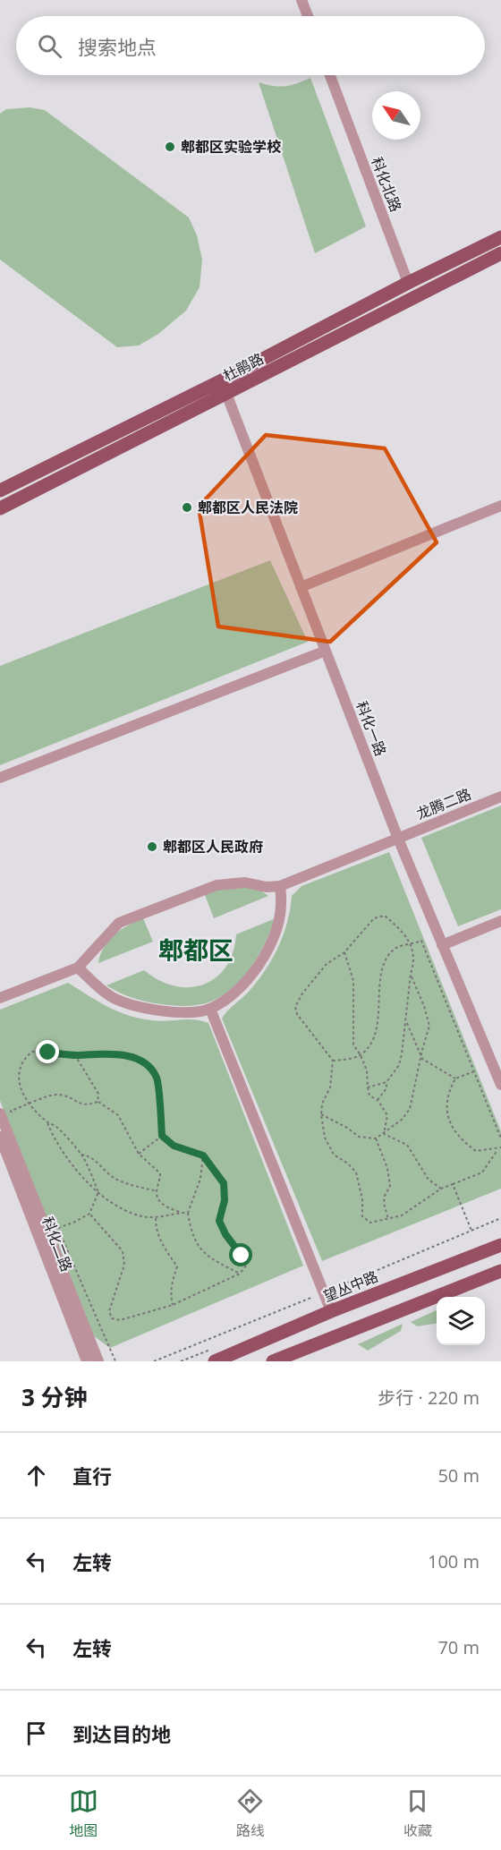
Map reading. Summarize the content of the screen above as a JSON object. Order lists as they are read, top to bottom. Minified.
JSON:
{"streets":{"main road":["杜鹃路","望丛中路"],"street":["科化北路","科化一路","龙腾二路","科化二路"]},"crossings":[["科化北路","杜鹃路"],["杜鹃路","科化一路"],["科化一路","龙腾二路"]],"districts":["郫都区"],"places":["郫都区实验学校","郫都区人民法院","郫都区人民政府"],"north":"top left","page":{"search":"搜索地点","heading":["3 分钟","步行 · 220 m"],"list":[["直行","50 m"],["左转","100 m"],["左转","70 m"],"到达目的地"],"nav":["地图","路线","收藏"]}}
